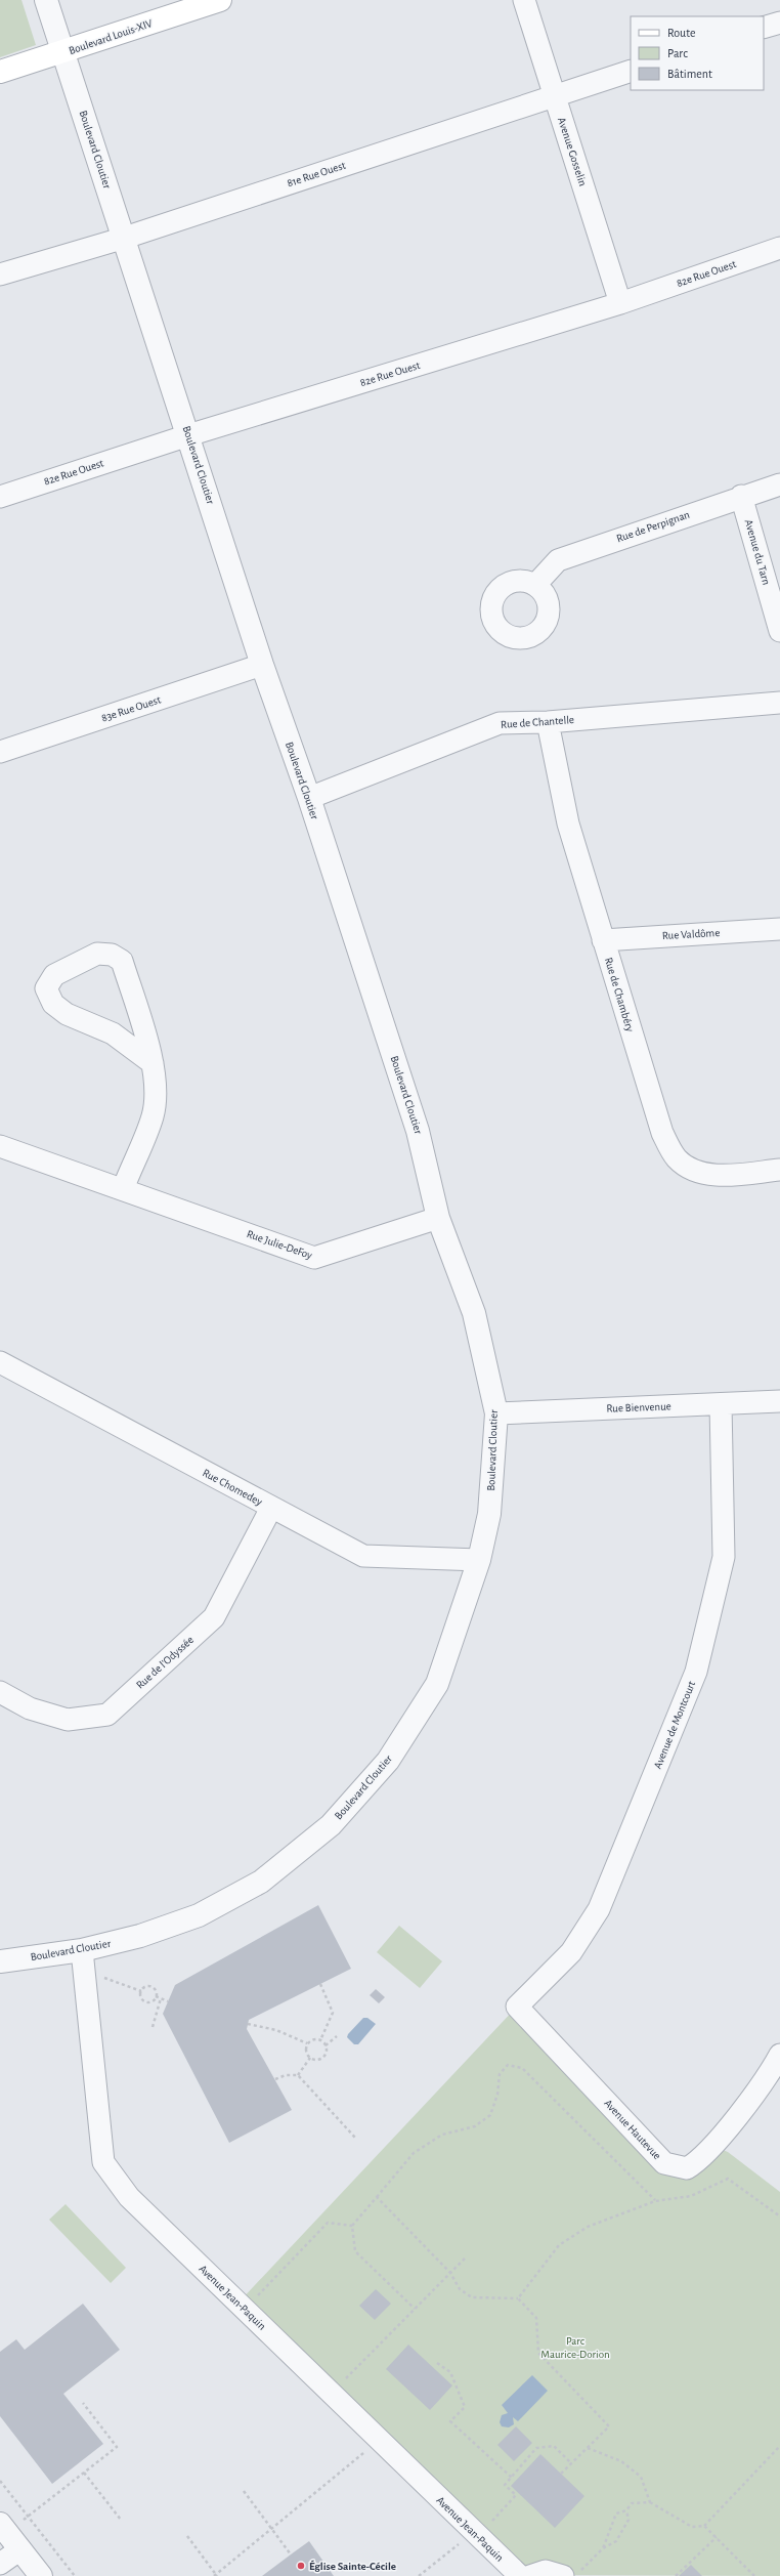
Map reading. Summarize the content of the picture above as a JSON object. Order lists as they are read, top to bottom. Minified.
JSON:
{"streets":{"main road":["Boulevard Louis-XIV"],"street":["Boulevard Cloutier","Avenue Gosselin","81e Rue Ouest","82e Rue Ouest","Rue de Perpignan","Avenue du Tarn","83e Rue Ouest","Rue de Chantelle","Rue Valdôme","Rue de Chambéry","Rue Julie-DeFoy","Rue Bienvenue","Rue Chomedey","Rue de l'Odyssée","Avenue de Montcourt","Avenue Hautevue","Avenue Jean-Paquin"]},"crossings":[["Boulevard Louis-XIV","Boulevard Cloutier"],["Boulevard Cloutier","81e Rue Ouest"],["Boulevard Cloutier","82e Rue Ouest"],["Boulevard Cloutier","83e Rue Ouest"],["Boulevard Cloutier","Rue de Chantelle"],["Boulevard Cloutier","Rue Julie-DeFoy"],["Boulevard Cloutier","Rue Bienvenue"],["Boulevard Cloutier","Rue Chomedey"],["Boulevard Cloutier","Avenue Jean-Paquin"],["Avenue Gosselin","81e Rue Ouest"],["Avenue Gosselin","82e Rue Ouest"],["Rue de Perpignan","Avenue du Tarn"],["Rue de Chantelle","Rue de Chambéry"],["Rue Valdôme","Rue de Chambéry"],["Rue Bienvenue","Avenue de Montcourt"],["Rue Chomedey","Rue de l'Odyssée"],["Avenue de Montcourt","Avenue Hautevue"]],"parks":["Parc Maurice-Dorion"],"places":["Église Sainte-Cécile"],"legend":["Route","Parc","Bâtiment"]}
